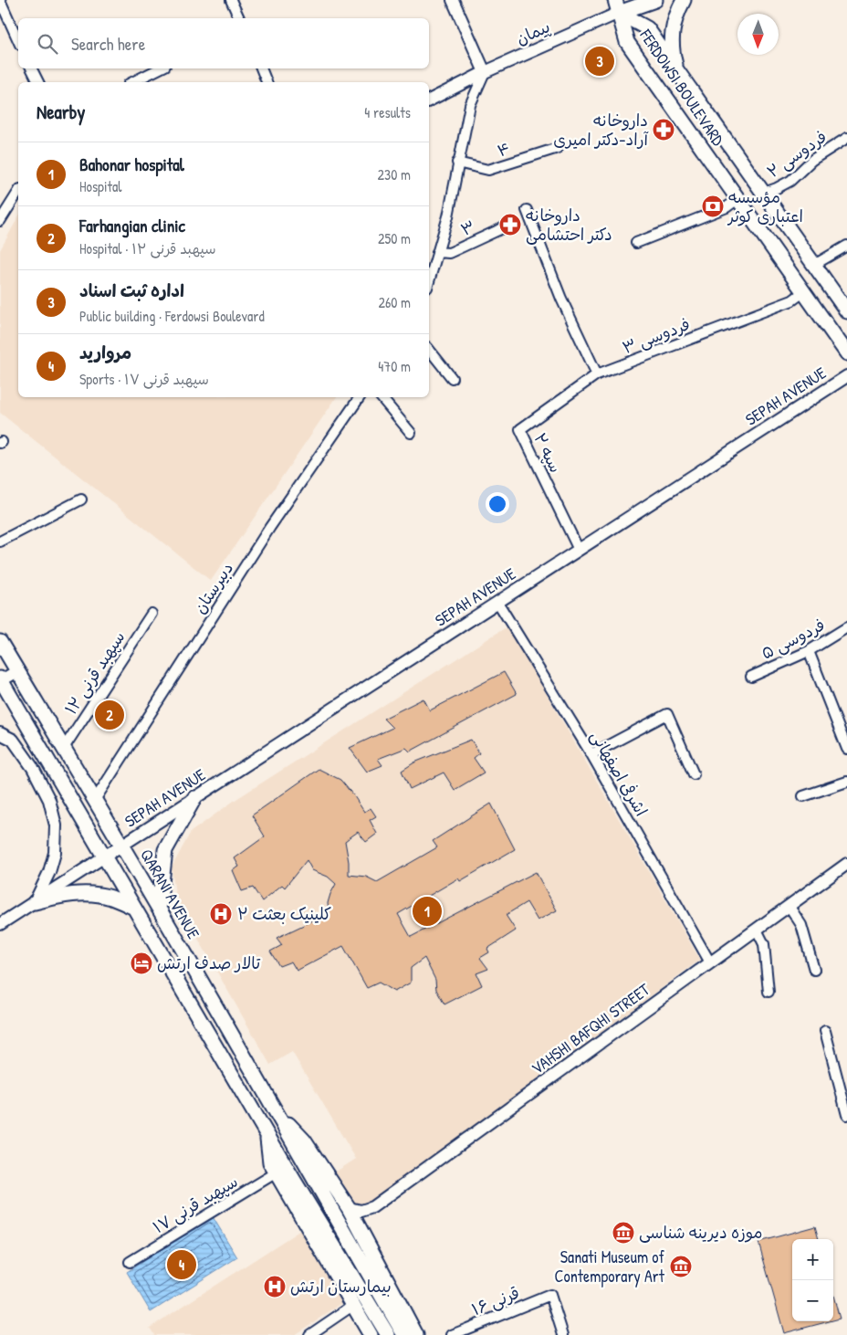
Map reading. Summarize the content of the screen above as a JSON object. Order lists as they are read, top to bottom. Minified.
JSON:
{"streets":{"main road":["FERDOWSI BOULEVARD","QARANI AVENUE"],"street":["پیمان","۴","فردوسی ۲","۳","فردوسی ۳","SEPAH AVENUE","سپه ۲","دبیرستان","فردوسی ۵","سپهبد قرنی ۱۲","اشرفی اصفهانی","VAHSHI BAFQHI STREET","سپهبد قرنی ۱۷","قرنی ۱۶"]},"crossings":[["پیمان","FERDOWSI BOULEVARD"],["FERDOWSI BOULEVARD","فردوسی ۲"],["FERDOWSI BOULEVARD","فردوسی ۳"],["فردوسی ۳","سپه ۲"],["SEPAH AVENUE","سپه ۲"],["SEPAH AVENUE","اشرفی اصفهانی"],["SEPAH AVENUE","QARANI AVENUE"],["دبیرستان","QARANI AVENUE"],["سپهبد قرنی ۱۲","QARANI AVENUE"],["اشرفی اصفهانی","VAHSHI BAFQHI STREET"]],"places":{"pharmacy":["داروخانه آراد-دکتر امیری","داروخانه دکتر احتشامی"],"bank":["مؤسسه اعتباری کوثر"],"hospital":["کلینیک بعثت ۲","بیمارستان ارتش"],"hotel":["تالار صدف ارتش"],"museum":["موزه دیرینه شناسی","Sanati Museum of Contemporary Art"]},"north":"bottom","page":{"search":"Search here","pins":["3","2","1","4"],"heading":["Nearby","4 results"],"list":[{"mark":"1","name":"Bahonar hospital","note":"Hospital","value":"230 m"},{"mark":"2","name":"Farhangian clinic","note":"Hospital · سپهبد قرنی ۱۲","value":"250 m"},{"mark":"3","name":"اداره ثبت اسناد","note":"Public building · Ferdowsi Boulevard","value":"260 m"},{"mark":"4","name":"مروارید","note":"Sports · سپهبد قرنی ۱۷","value":"470 m"}],"map_buttons":["+","−"]}}
